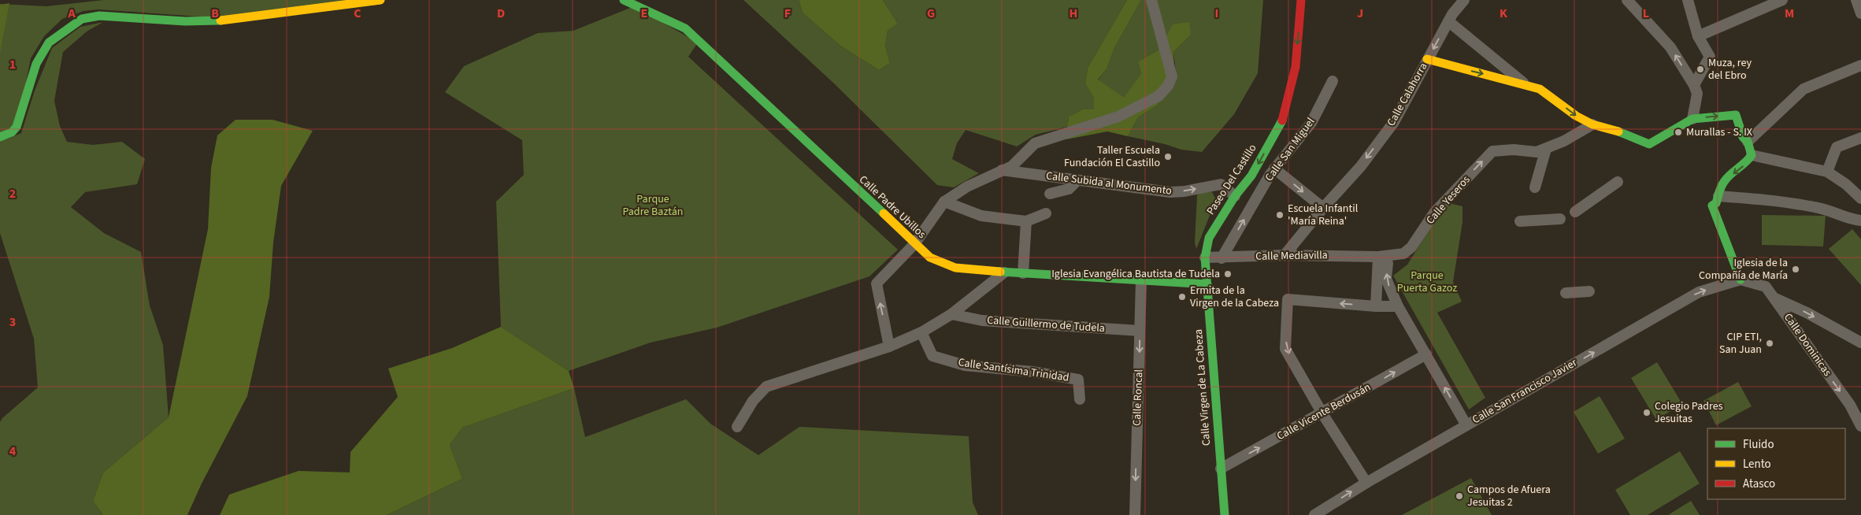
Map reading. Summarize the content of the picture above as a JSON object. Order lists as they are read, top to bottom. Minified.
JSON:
{"streets":{"street":["Calle Calahorra","Calle San Miguel","Paseo Del Castillo","Calle Subida al Monumento","Calle Yeseros","Calle Padre Ubillos","Calle Mediavilla","Calle Guillermo de Tudela","Calle Dominicas","Calle Santísima Trinidad","Calle Virgen de La Cabeza","Calle San Francisco Javier","Calle Roncal","Calle Vicente Berdusán"]},"crossings":[["Calle Calahorra","Calle Mediavilla"],["Calle San Miguel","Calle Mediavilla"],["Paseo Del Castillo","Calle Subida al Monumento"],["Paseo Del Castillo","Calle Mediavilla"],["Paseo Del Castillo","Calle Virgen de La Cabeza"],["Calle Yeseros","Calle Mediavilla"],["Calle Padre Ubillos","Calle Virgen de La Cabeza"],["Calle Padre Ubillos","Calle Roncal"],["Calle Mediavilla","Calle Virgen de La Cabeza"],["Calle Guillermo de Tudela","Calle Roncal"],["Calle Dominicas","Calle San Francisco Javier"],["Calle Virgen de La Cabeza","Calle Vicente Berdusán"]],"one_way":["Calle Calahorra","Calle San Miguel","Paseo Del Castillo","Calle Subida al Monumento","Calle Yeseros","Calle Dominicas","Calle San Francisco Javier","Calle Roncal","Calle Vicente Berdusán"],"parks":["Parque Padre Baztán","Parque Puerta Gazoz"],"places":["Muza, rey del Ebro","Murallas - S. IX","Taller Escuela Fundación El Castillo","Escuela Infantil 'María Reina'","Iglesia de la Compañía de María","Iglesia Evangélica Bautista de Tudela","Ermita de la Virgen de la Cabeza","CIP ETI, San Juan","Colegio Padres Jesuitas","Campos de Afuera Jesuitas 2"],"legend":["Fluido","Lento","Atasco"],"grid":{"columns":["A","B","C","D","E","F","G","H","I","J","K","L","M"],"rows":["1","2","3","4"]}}
